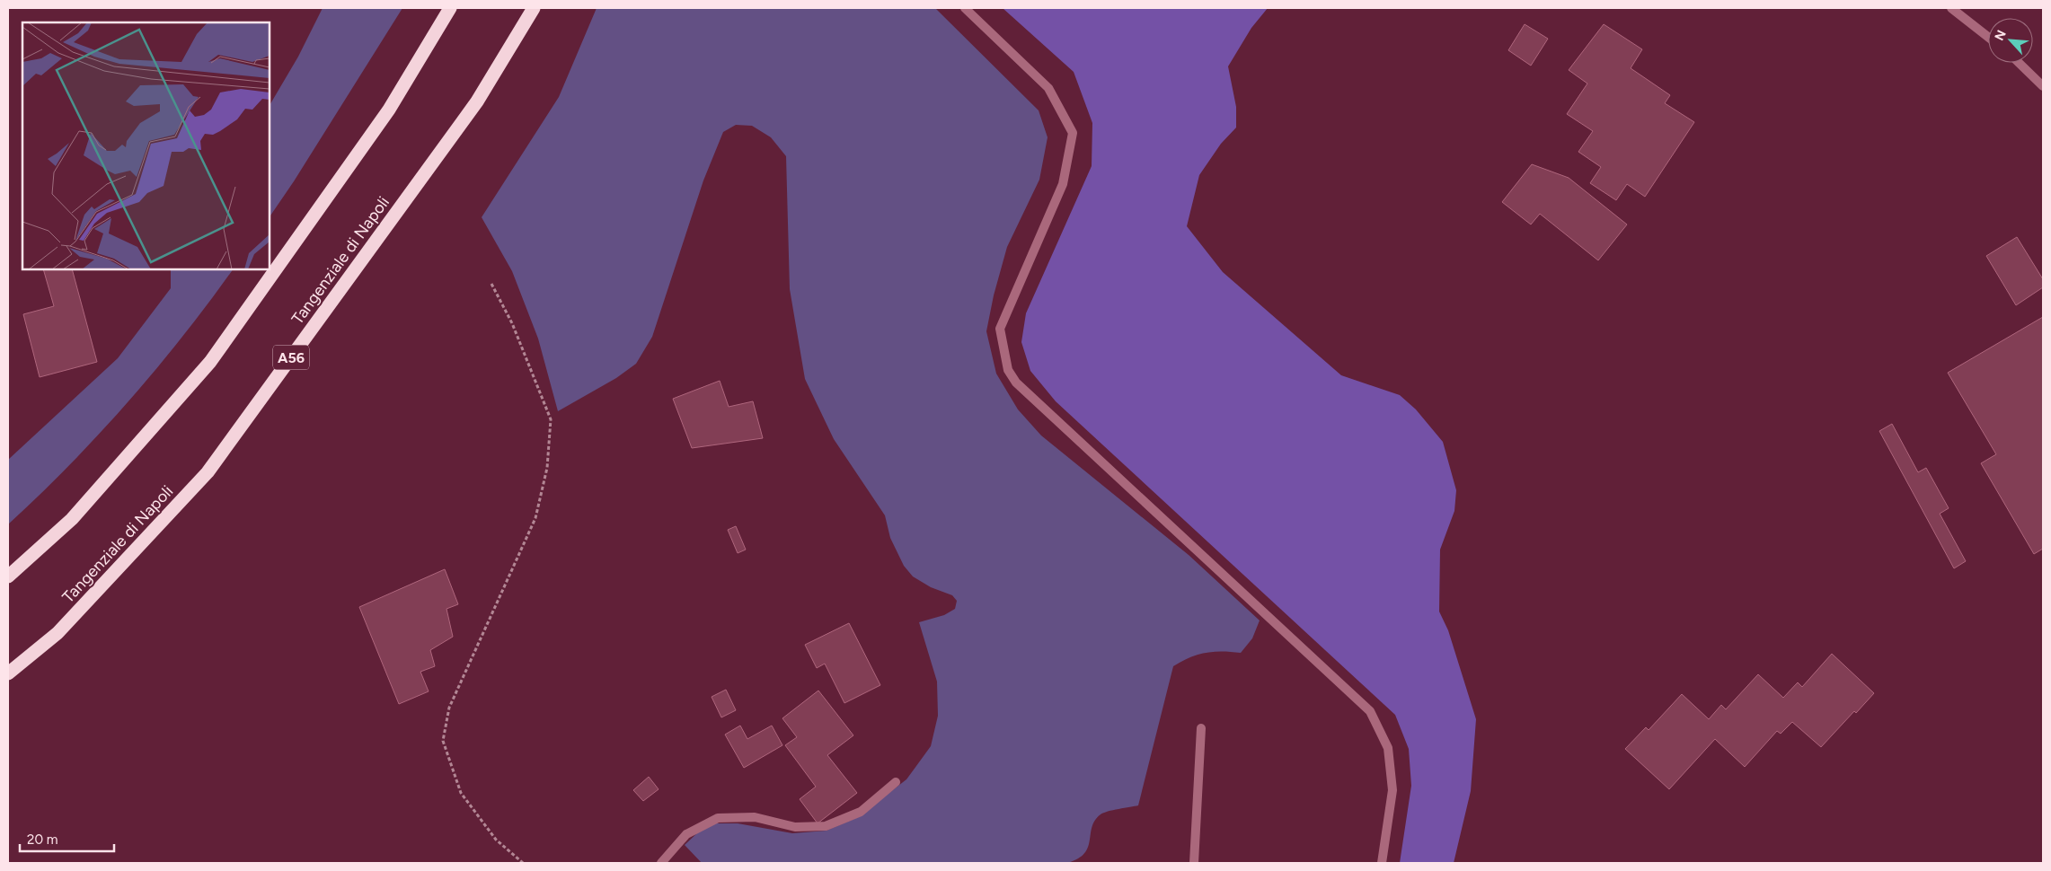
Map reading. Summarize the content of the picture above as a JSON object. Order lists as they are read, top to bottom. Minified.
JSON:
{"streets":{"highway":["Tangenziale di Napoli","A56"]},"scale_bar":"20 m","north":"top left"}
